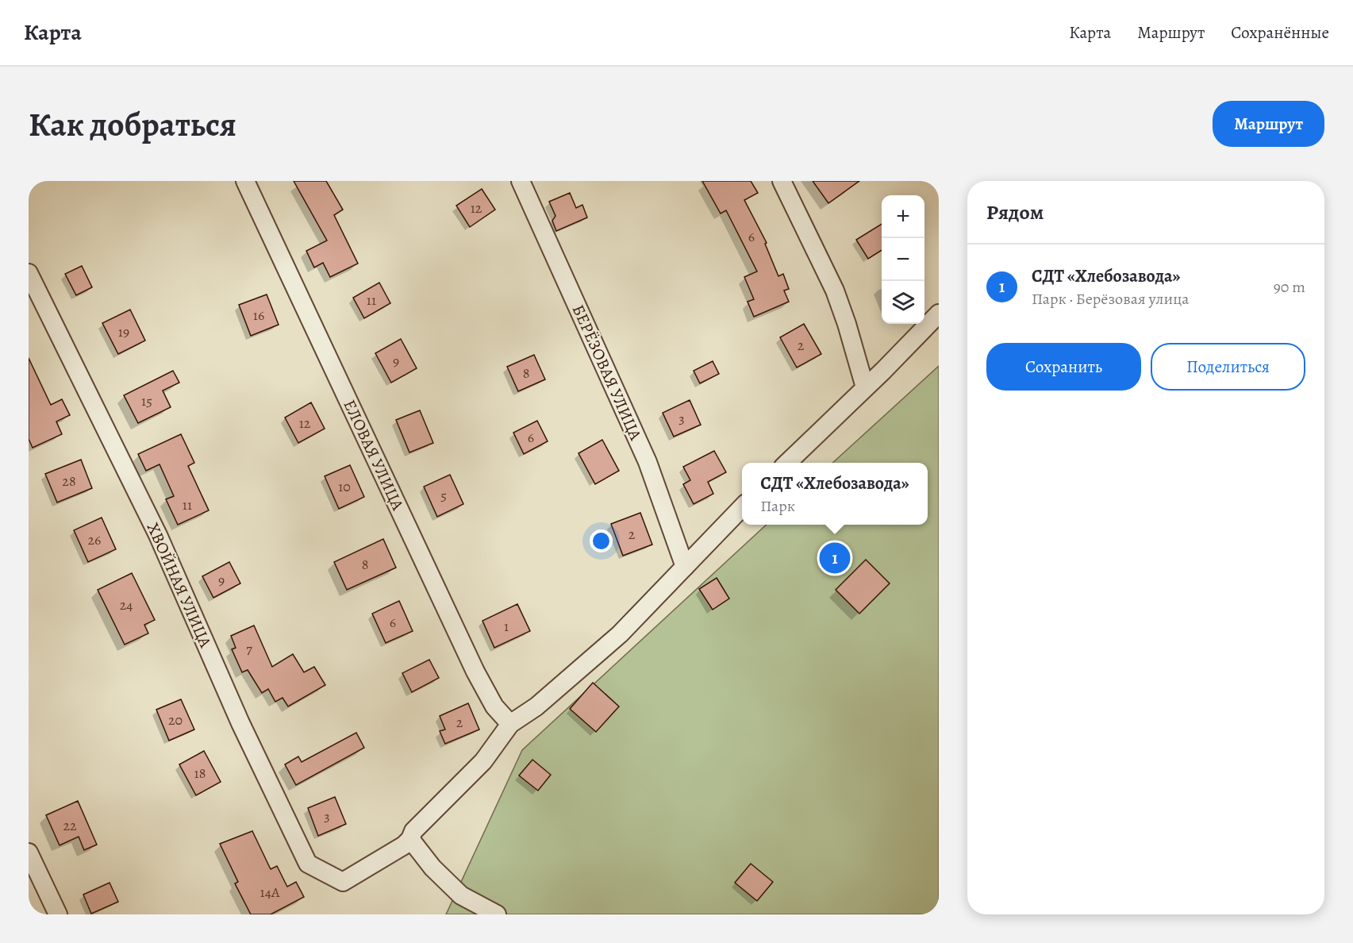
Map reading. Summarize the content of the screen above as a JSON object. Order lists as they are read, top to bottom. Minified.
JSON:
{"streets":{"street":["БЕРЁЗОВАЯ УЛИЦА","ЕЛОВАЯ УЛИЦА","ХВОЙНАЯ УЛИЦА"]},"house_numbers":["12","6","11","16","19","2","9","8","15","3","12","6","28","10","5","11","2","26","8","9","24","6","1","7","20","2","18","3","22","14А"],"page":{"header":"Карта","nav":["Карта","Маршрут","Сохранённые"],"buttons":["Маршрут",["Сохранить","Поделиться"]],"title":"Как добраться","heading":"Рядом","map_buttons":["+","−"],"list":[{"mark":"1","name":"СДТ «Хлебозавода»","note":"Парк · Берёзовая улица","value":"90 m"}],"popup":["СДТ «Хлебозавода»","Парк"],"pins":"1"}}
